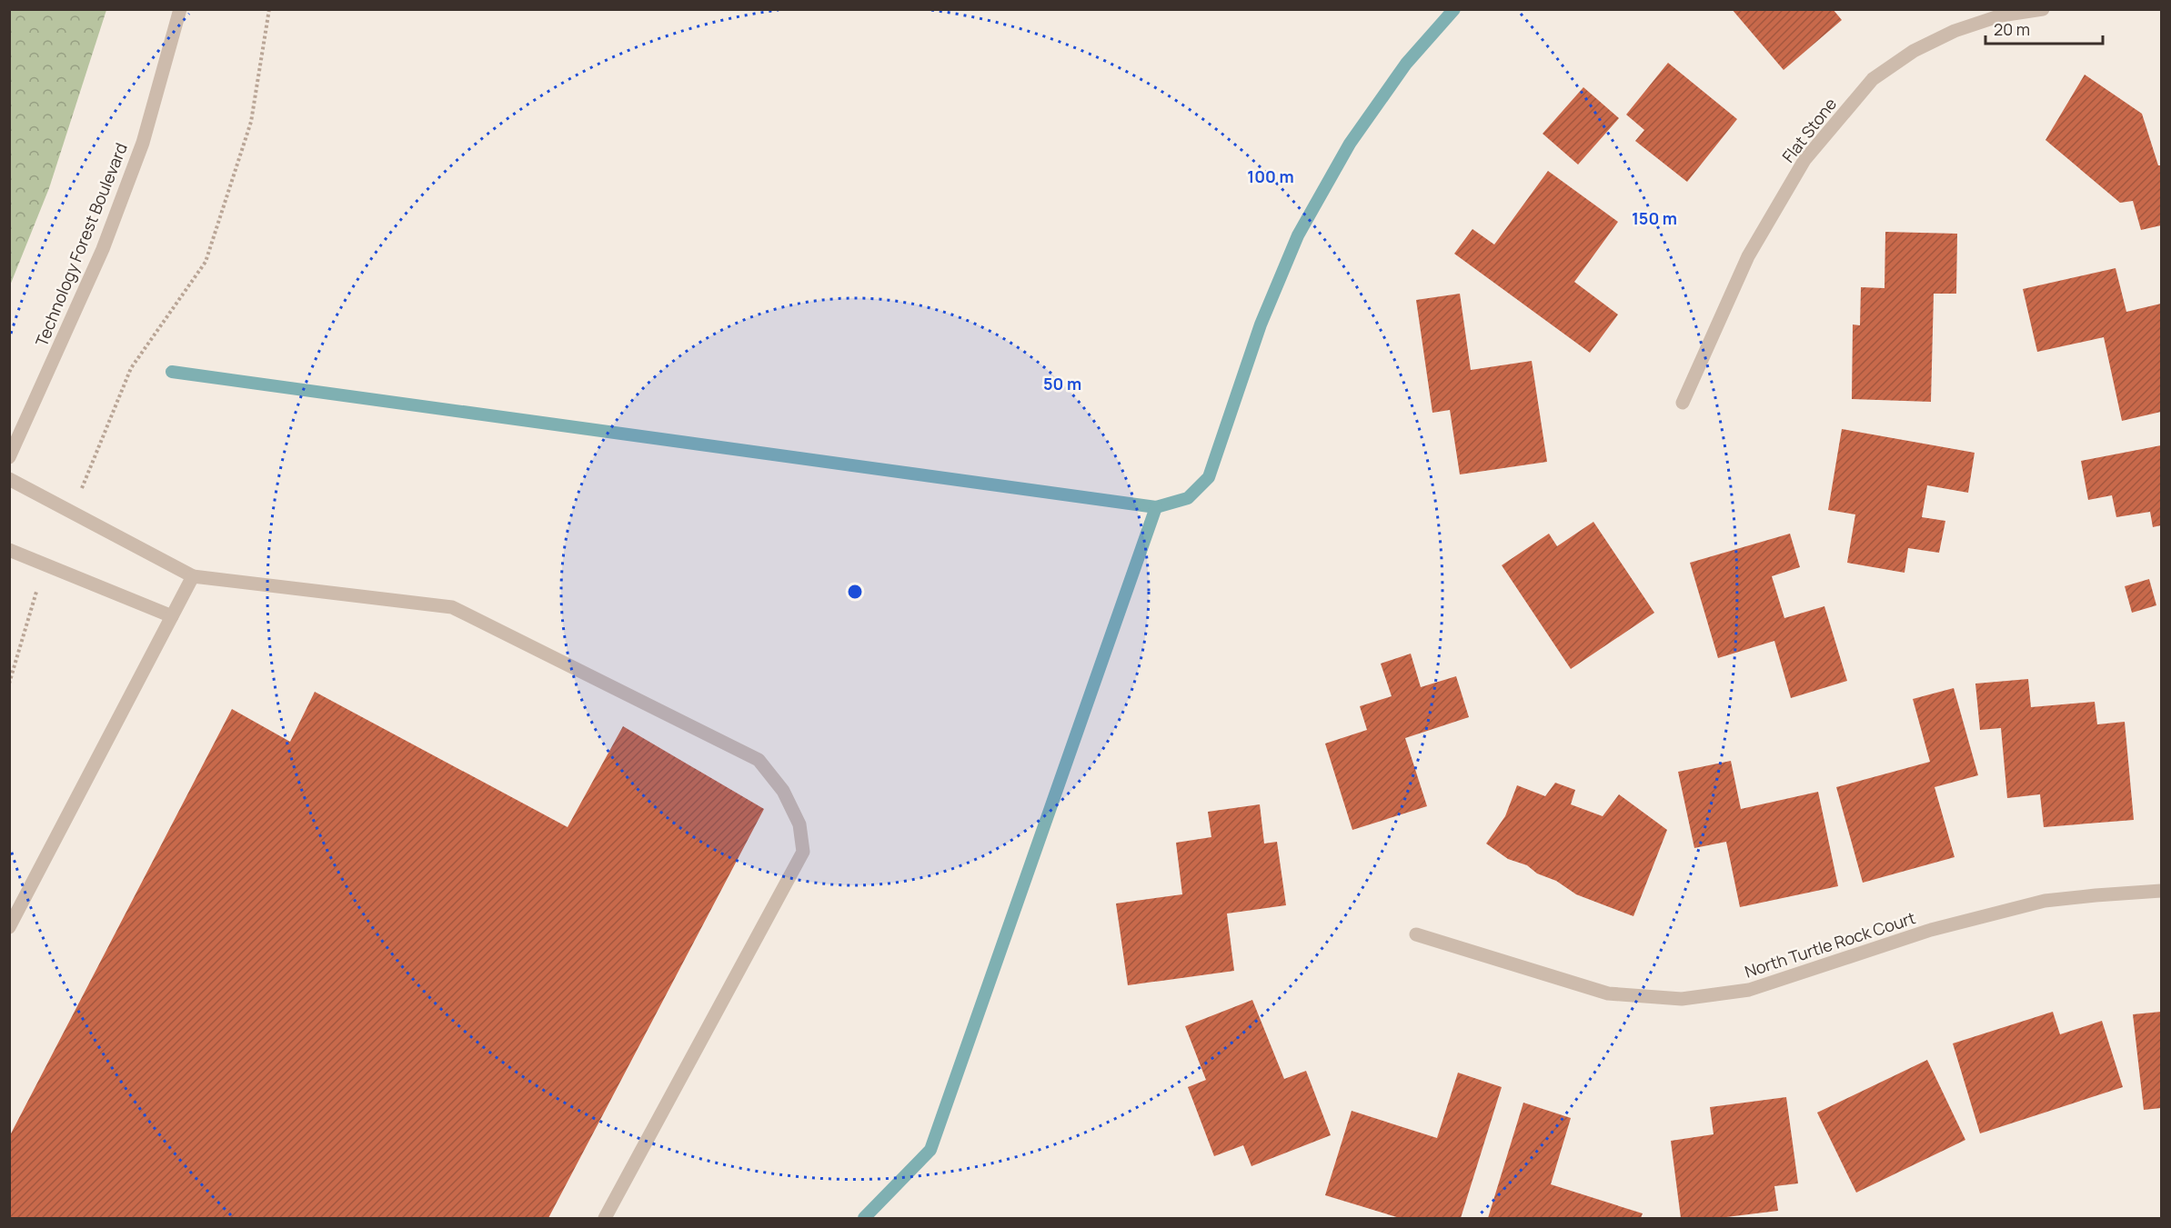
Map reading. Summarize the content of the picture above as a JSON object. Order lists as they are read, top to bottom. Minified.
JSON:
{"streets":{"street":["Flat Stone","Technology Forest Boulevard","North Turtle Rock Court"]},"scale_bar":"20 m","rings":["100 m","150 m","50 m"]}
